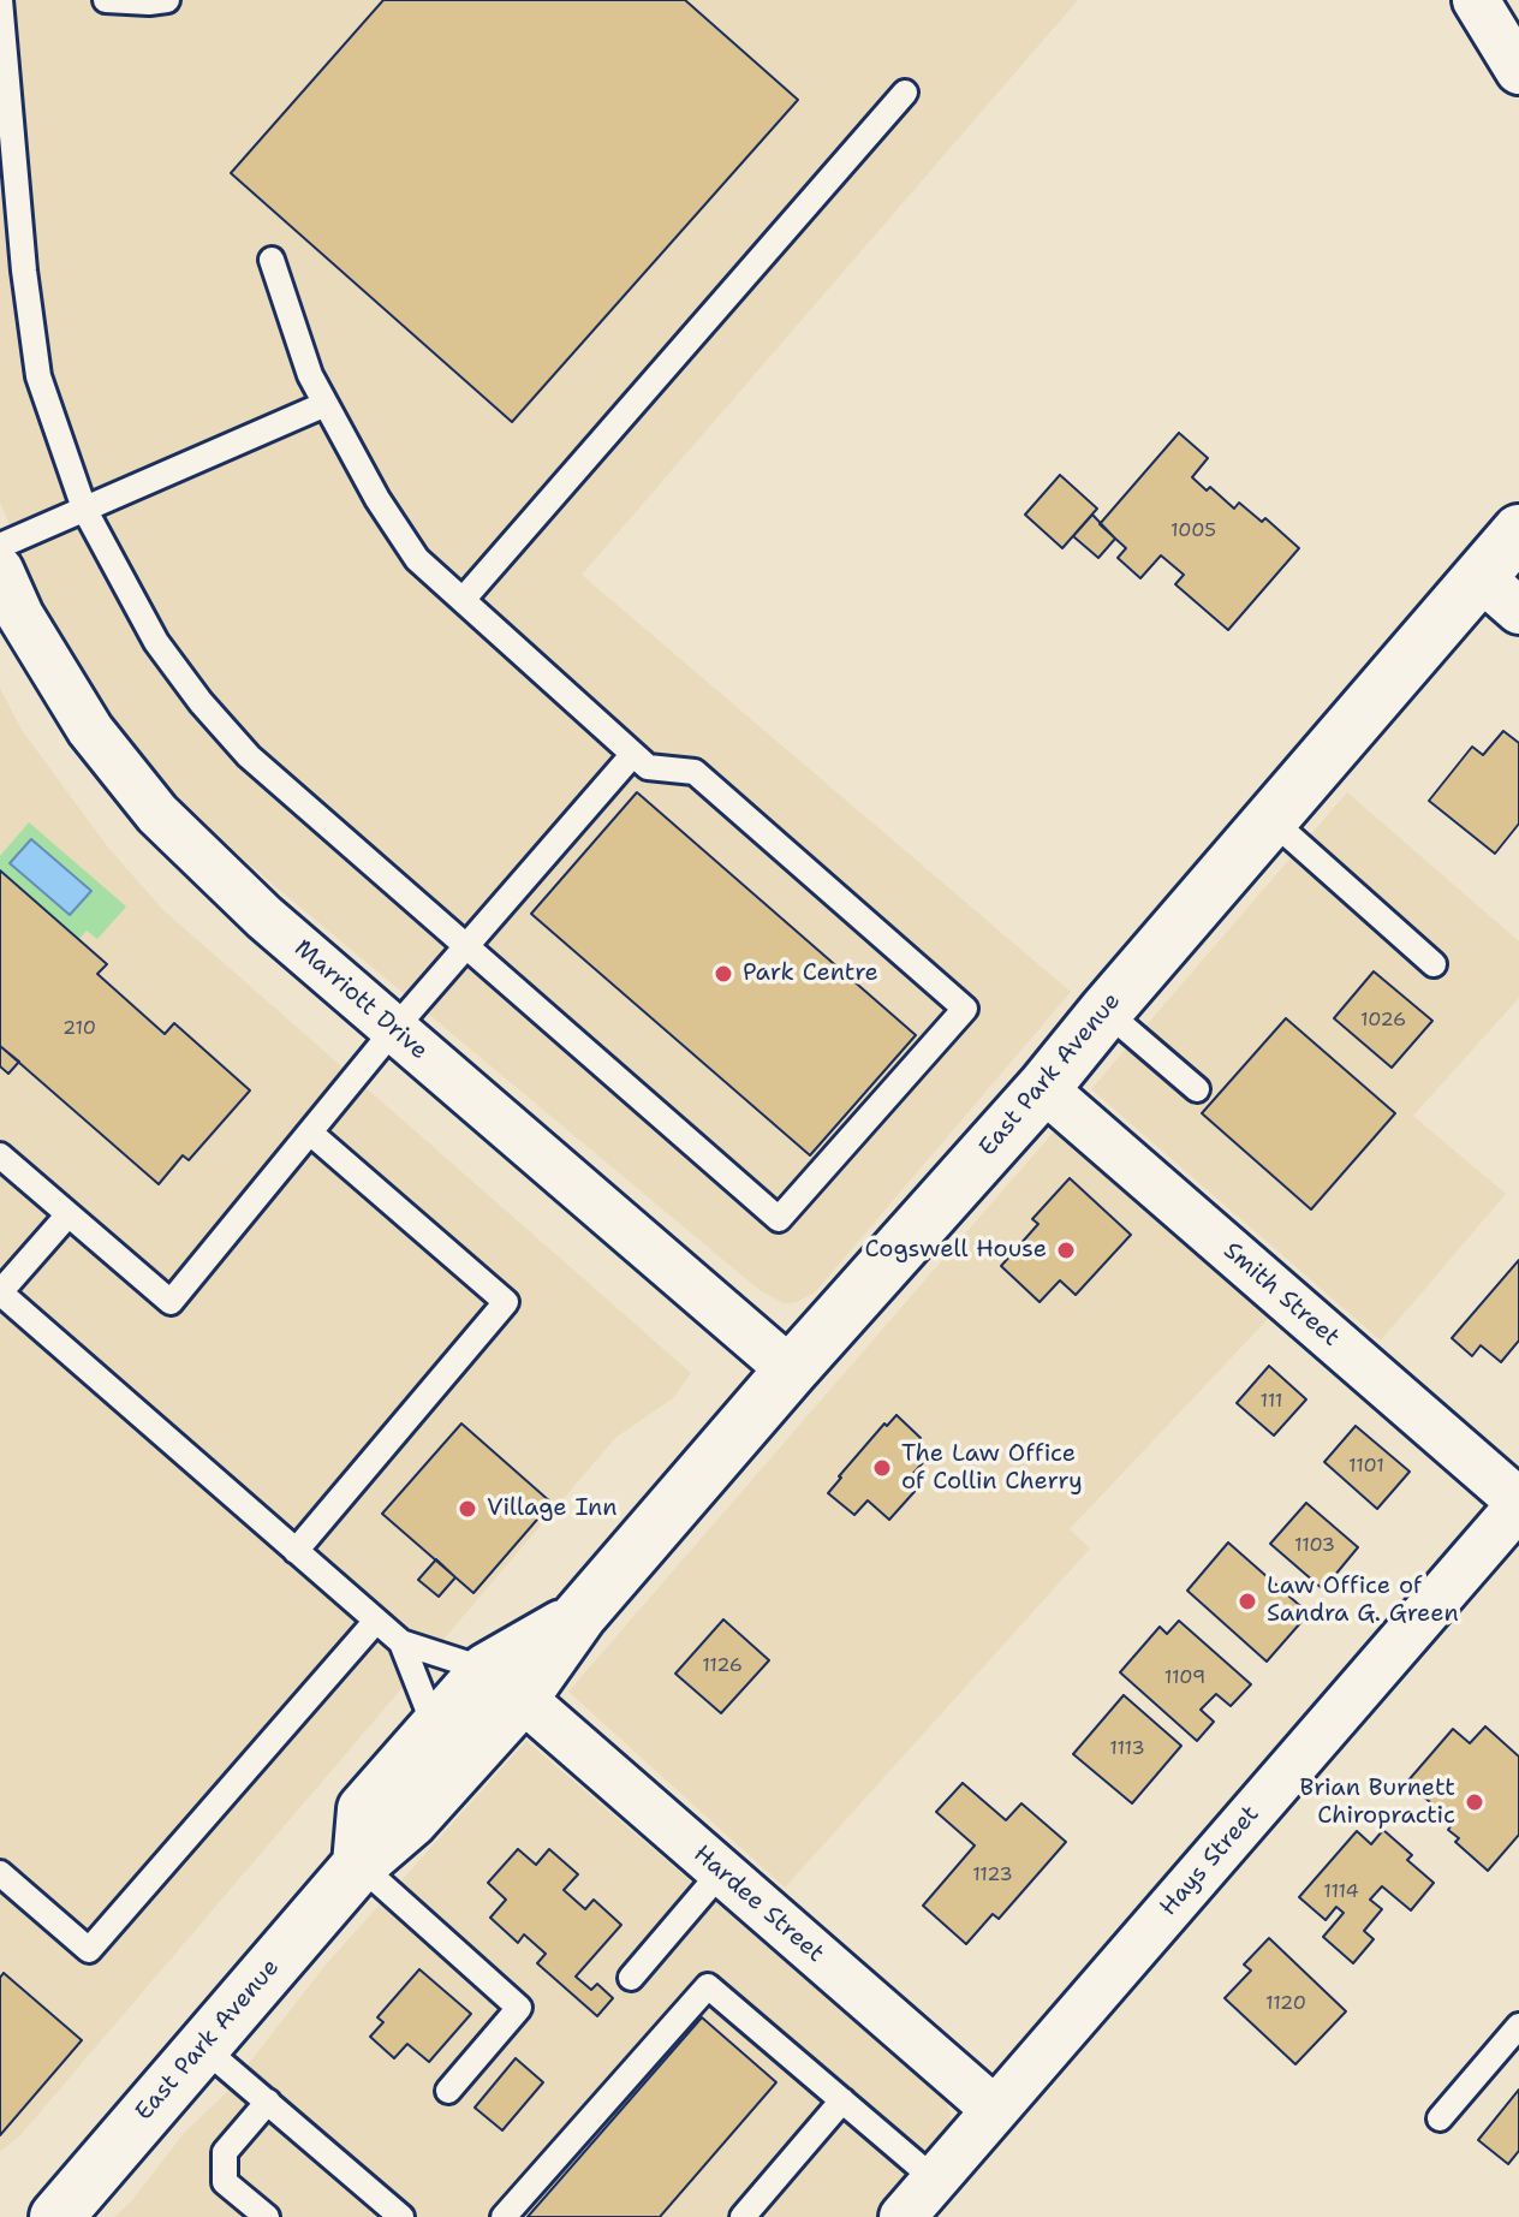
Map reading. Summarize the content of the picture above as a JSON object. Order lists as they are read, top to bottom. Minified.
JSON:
{"streets":{"street":["Marriott Drive","East Park Avenue","Smith Street","Hays Street","Hardee Street"]},"crossings":[["Marriott Drive","East Park Avenue"],["East Park Avenue","Smith Street"],["East Park Avenue","Hardee Street"],["Smith Street","Hays Street"],["Hays Street","Hardee Street"]],"places":["Park Centre","Cogswell House","The Law Office of Collin Cherry","Village Inn","Law Office of Sandra G. Green","Brian Burnett Chiropractic"],"house_numbers":["1005","1026","210","111","1101","1103","1126","1109","1113","1123","1114","1120"]}
